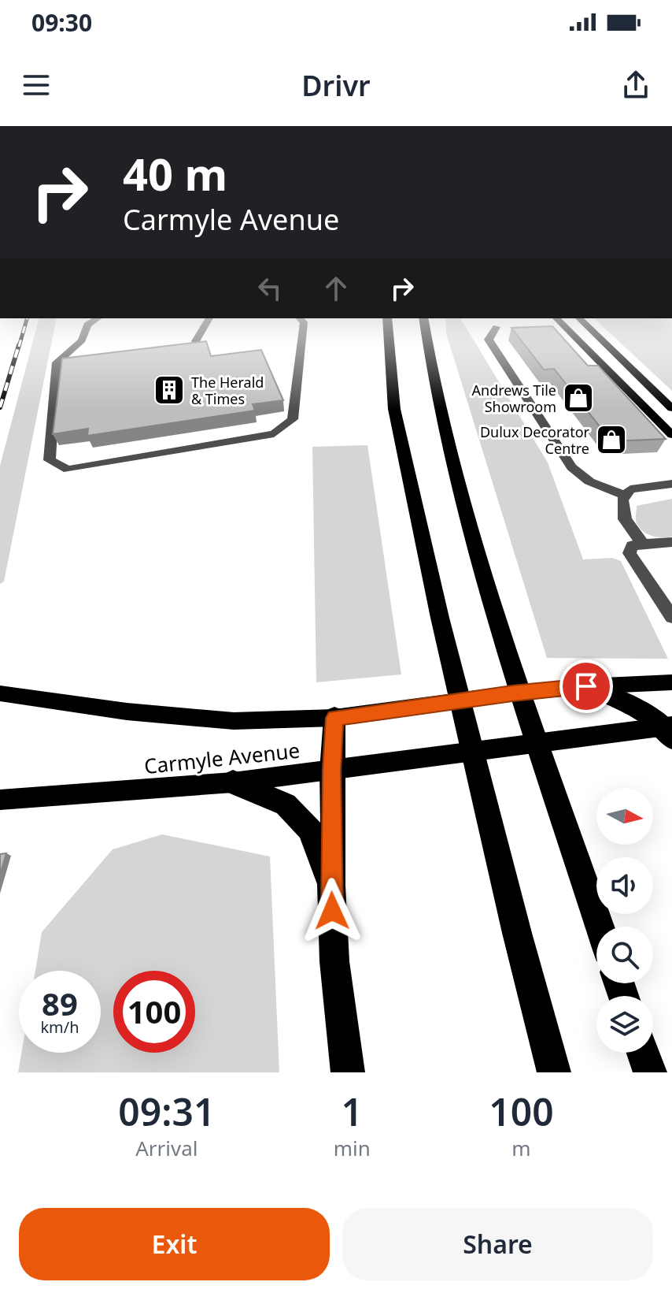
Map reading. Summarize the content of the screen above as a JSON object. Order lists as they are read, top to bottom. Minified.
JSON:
{"streets":{"main road":["Carmyle Avenue"]},"places":{"building":["The Herald & Times"],"shop":["Andrews Tile Showroom","Dulux Decorator Centre"]},"north":"right","page":{"status":"09:30","header":"Drivr","turn":["40 m","Carmyle Avenue"],"speed":"89 km/h","limit":"100","eta":["09:31","Arrival","1","min","100","m"],"buttons":["Exit","Share"]}}
